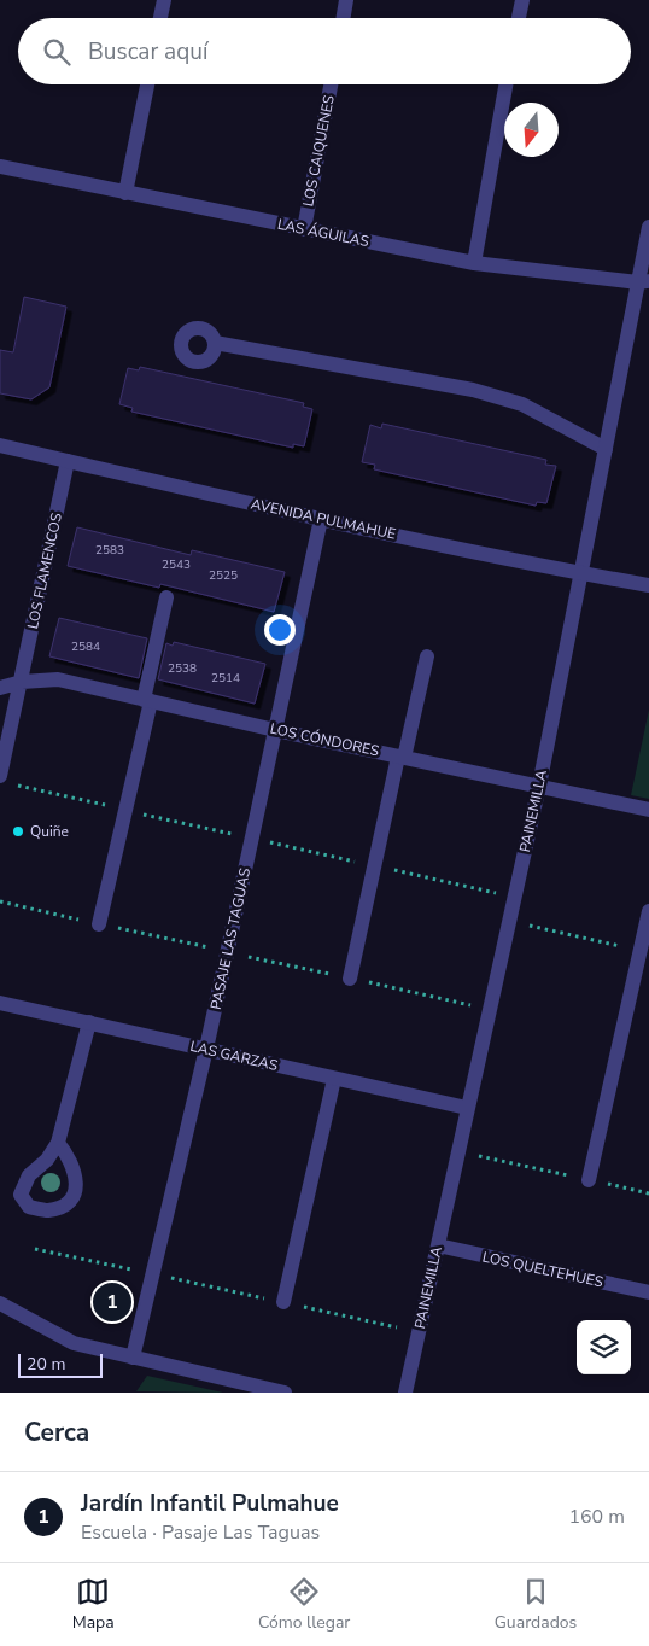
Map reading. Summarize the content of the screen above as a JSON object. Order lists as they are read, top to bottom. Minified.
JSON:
{"streets":{"street":["LOS CAIQUENES","LAS ÁGUILAS","AVENIDA PULMAHUE","LOS FLAMENCOS","LOS CÓNDORES","PAINEMILLA","PASAJE LAS TAGUAS","LAS GARZAS","LOS QUELTEHUES"]},"crossings":[["LOS CAIQUENES","LAS ÁGUILAS"],["LAS ÁGUILAS","PAINEMILLA"],["AVENIDA PULMAHUE","LOS FLAMENCOS"],["AVENIDA PULMAHUE","PAINEMILLA"],["AVENIDA PULMAHUE","PASAJE LAS TAGUAS"],["LOS FLAMENCOS","LOS CÓNDORES"],["LOS CÓNDORES","PAINEMILLA"],["LOS CÓNDORES","PASAJE LAS TAGUAS"],["PAINEMILLA","LAS GARZAS"],["PAINEMILLA","LOS QUELTEHUES"],["PASAJE LAS TAGUAS","LAS GARZAS"]],"places":["Quiñe"],"house_numbers":["2583","2543","2525","2584","2538","2514"],"scale_bar":"20 m","north":"bottom","page":{"search":"Buscar aquí","pins":"1","scale":"20 m","heading":"Cerca","list":[{"mark":"1","name":"Jardín Infantil Pulmahue","note":"Escuela · Pasaje Las Taguas","value":"160 m"}],"nav":["Mapa","Cómo llegar","Guardados"]}}
